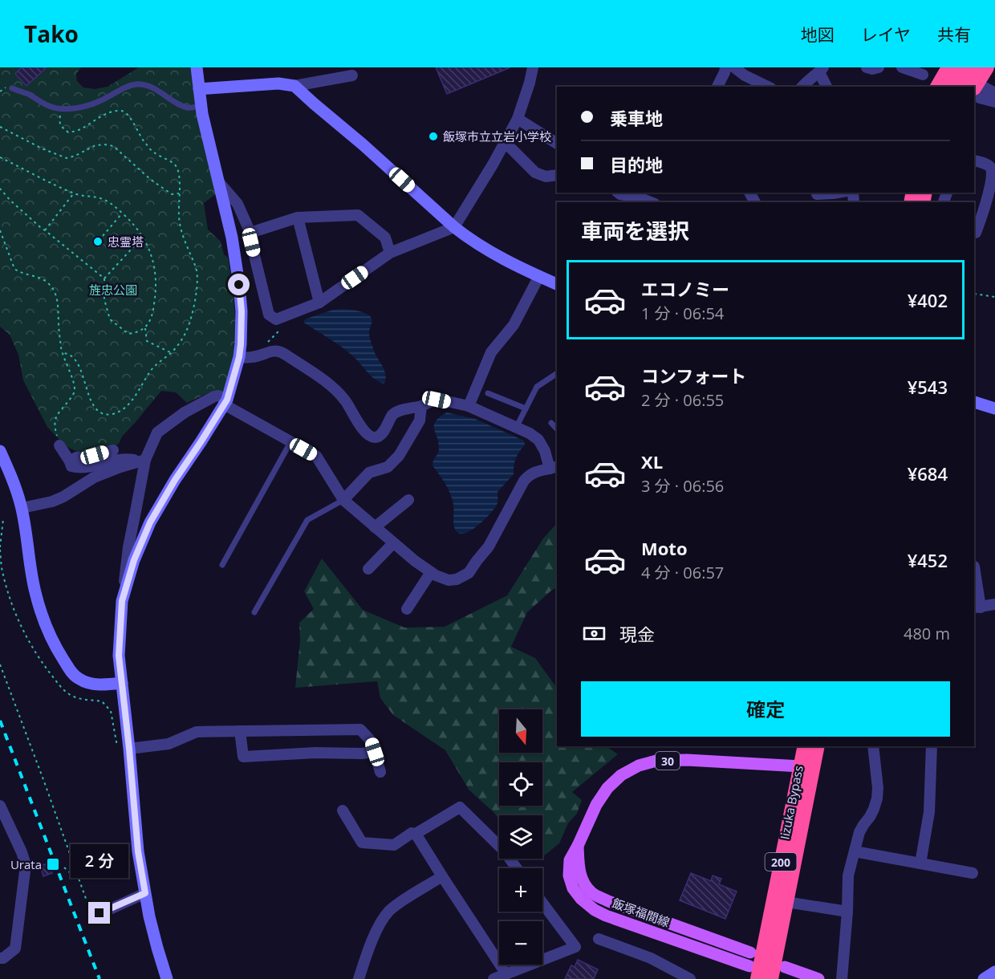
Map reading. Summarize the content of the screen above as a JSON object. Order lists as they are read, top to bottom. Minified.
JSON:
{"streets":{"highway":["Iizuka Bypass","200"],"main road":["30","飯塚福間線"]},"crossings":[["200","飯塚福間線"]],"parks":["旌忠公園"],"places":{"other":["飯塚市立立岩小学校","忠霊塔"],"transit":["Urata"]},"north":"bottom","page":{"header":"Tako","nav":["地図","レイヤ","共有"],"banner":["乗車地","目的地"],"heading":"車両を選択","list":[{"name":"エコノミー","note":"1 分 · 06:54","value":"¥402"},{"name":"コンフォート","note":"2 分 · 06:55","value":"¥543"},{"name":"XL","note":"3 分 · 06:56","value":"¥684"},{"name":"Moto","note":"4 分 · 06:57","value":"¥452"}],"pay":["現金","480 m"],"buttons":"確定","map_buttons":["+","−"],"bubble":"2 分"}}
